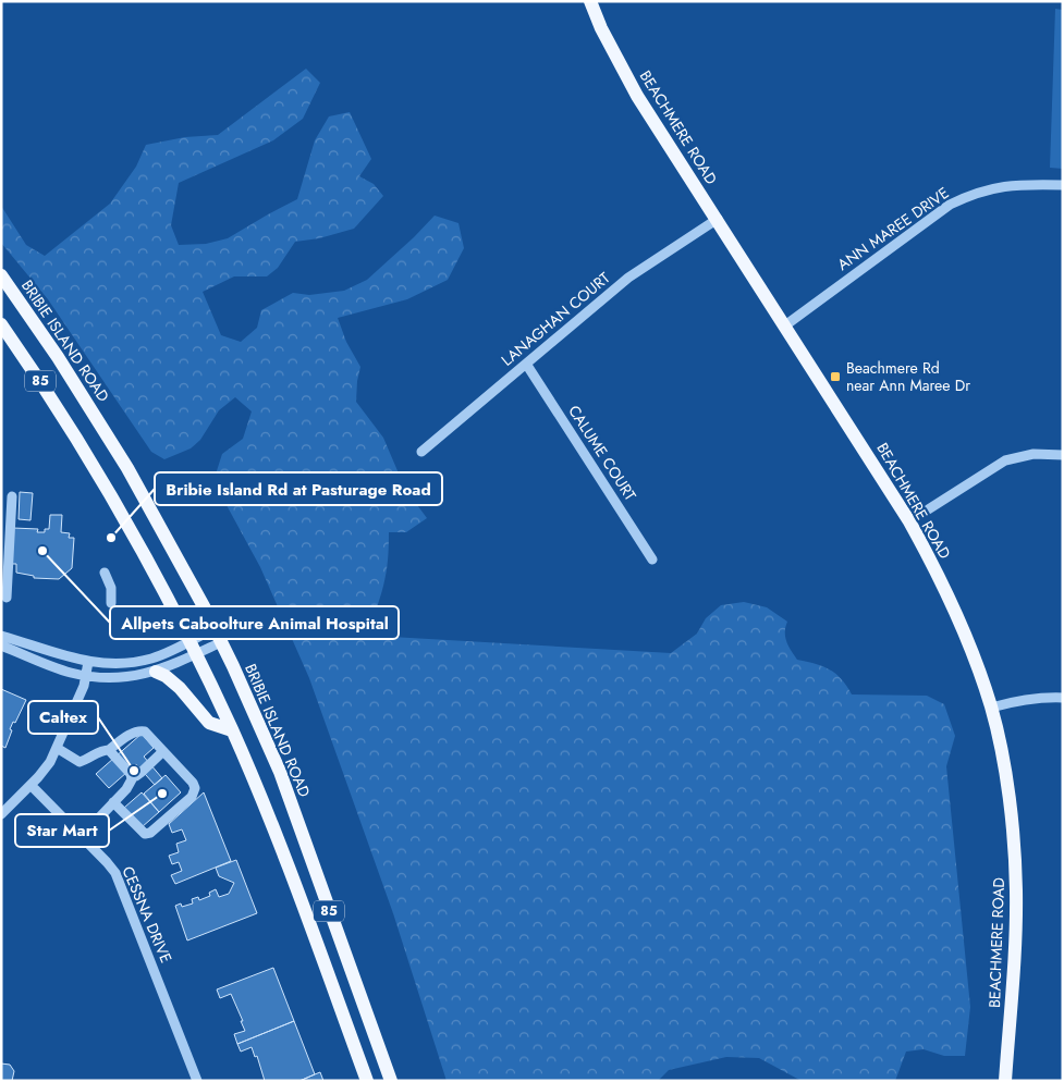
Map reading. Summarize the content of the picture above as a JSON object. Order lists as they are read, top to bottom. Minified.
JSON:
{"streets":{"main road":["BEACHMERE ROAD","BRIBIE ISLAND ROAD","85"],"street":["ANN MAREE DRIVE","LANAGHAN COURT","CALUME COURT","CESSNA DRIVE"]},"crossings":[["BEACHMERE ROAD","ANN MAREE DRIVE"],["BEACHMERE ROAD","LANAGHAN COURT"],["LANAGHAN COURT","CALUME COURT"]],"places":{"transit":["Beachmere Rd near Ann Maree Dr"],"other":["Bribie Island Rd at Pasturage Road","Allpets Caboolture Animal Hospital","Caltex","Star Mart"]}}
